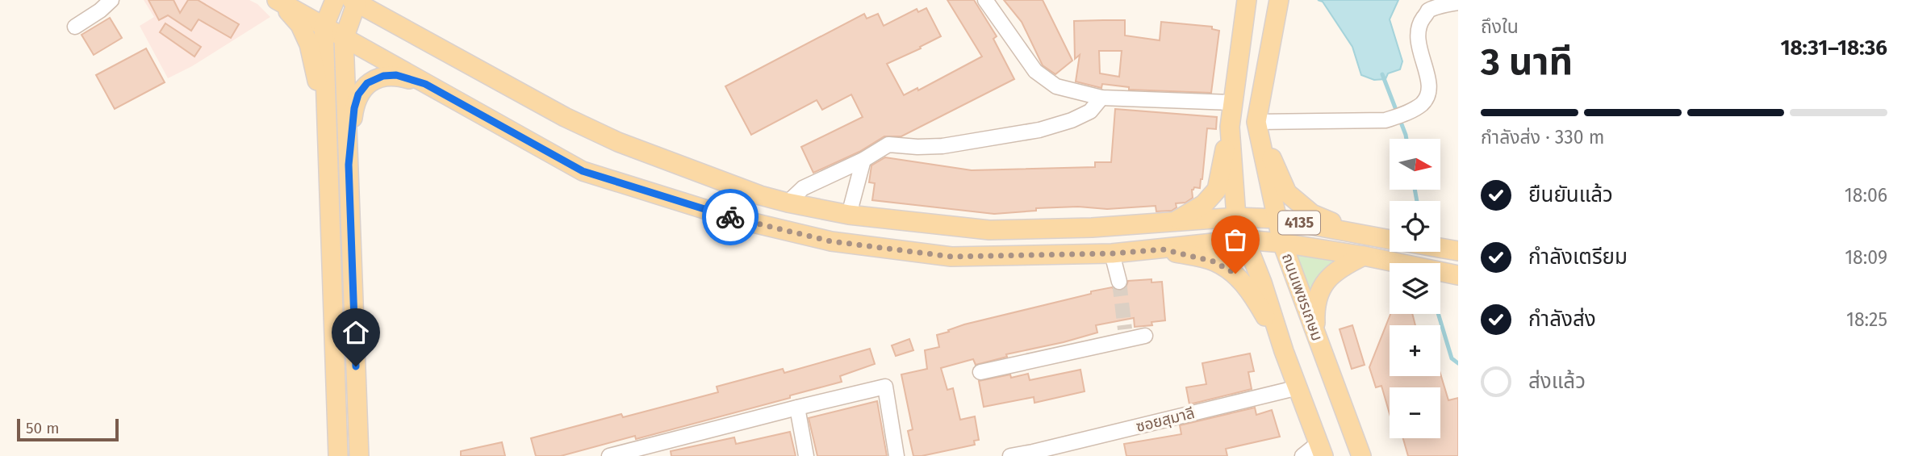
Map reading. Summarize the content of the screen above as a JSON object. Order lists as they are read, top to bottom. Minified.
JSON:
{"streets":{"main road":["4135","ถนนเพชรเกษม"],"street":["ซอยสุมาลี"]},"crossings":[["4135","ถนนเพชรเกษม"]],"scale_bar":"50 m","north":"right","page":{"heading":["3 นาที","ถึงใน","18:31–18:36"],"bar":"กำลังส่ง · 330 m","map_buttons":["+","−"],"list":[["ยืนยันแล้ว","18:06"],["กำลังเตรียม","18:09"],["กำลังส่ง","18:25"],"ส่งแล้ว"],"scale":"50 m"}}
